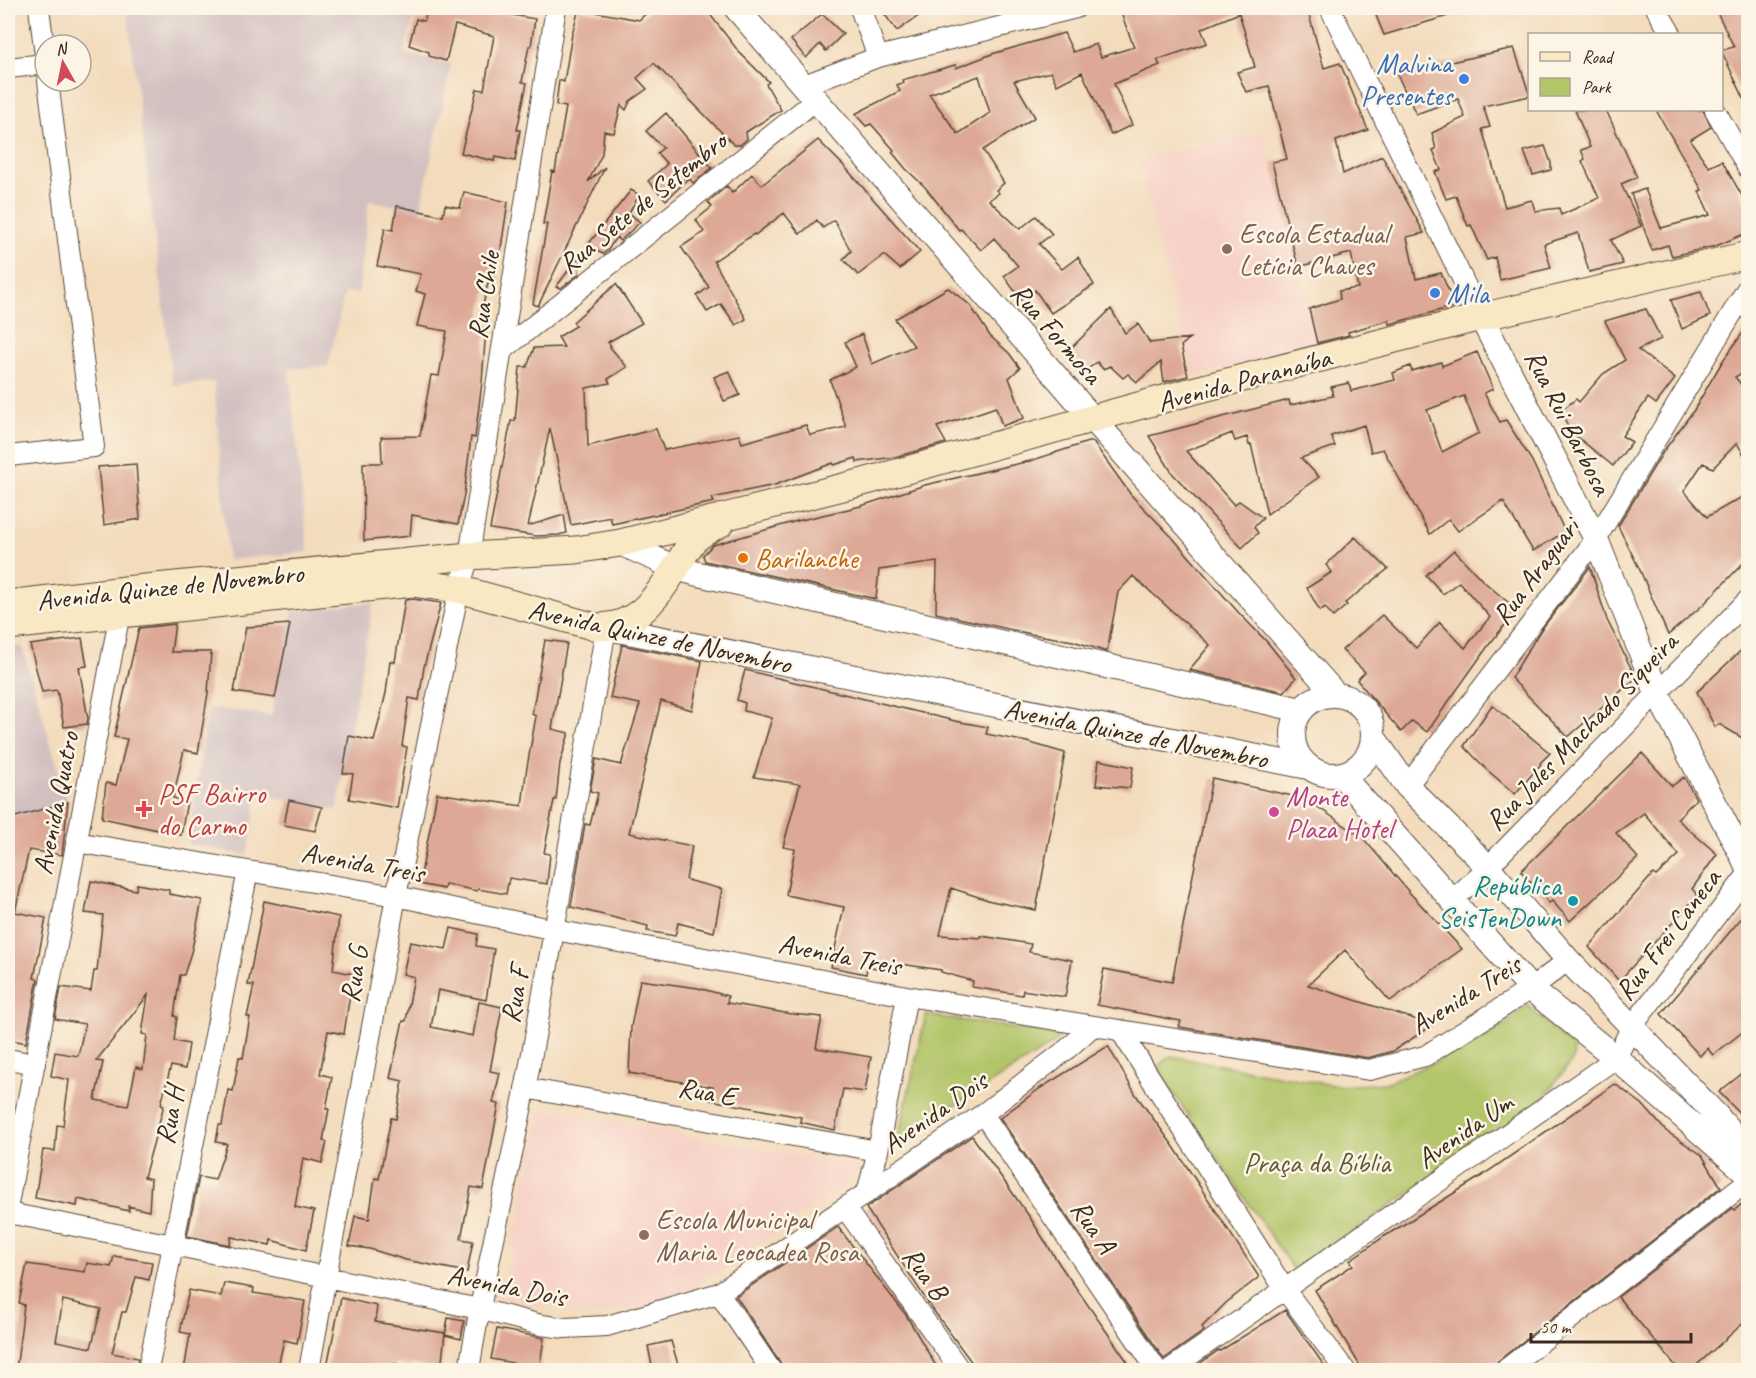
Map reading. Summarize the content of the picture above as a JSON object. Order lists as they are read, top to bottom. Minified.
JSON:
{"streets":{"main road":["Avenida Paranaíba","Avenida Quinze de Novembro"],"street":["Rua Sete de Setembro","Rua Chile","Rua Formosa","Rua Rui Barbosa","Rua Araguari","Rua Jales Machado Siqueira","Avenida Quatro","Avenida Treis","Rua Frei Caneca","Rua G","Rua F","Rua E","Avenida Dois","Rua H","Avenida Um","Rua A","Rua B"]},"crossings":[["Rua Sete de Setembro","Rua Chile"],["Rua Sete de Setembro","Rua Formosa"],["Rua Chile","Avenida Quinze de Novembro"],["Rua Chile","Rua G"],["Rua Formosa","Avenida Paranaíba"],["Rua Formosa","Avenida Quinze de Novembro"],["Avenida Paranaíba","Rua Rui Barbosa"],["Avenida Paranaíba","Avenida Quinze de Novembro"],["Rua Rui Barbosa","Rua Araguari"],["Rua Rui Barbosa","Rua Jales Machado Siqueira"],["Avenida Quinze de Novembro","Avenida Quatro"],["Avenida Quinze de Novembro","Rua G"],["Avenida Quinze de Novembro","Rua F"],["Avenida Quatro","Avenida Treis"],["Avenida Treis","Rua G"],["Avenida Treis","Rua F"],["Avenida Treis","Avenida Dois"],["Avenida Treis","Rua H"],["Rua Frei Caneca","Avenida Um"],["Rua G","Avenida Dois"],["Rua F","Rua E"],["Rua F","Avenida Dois"],["Avenida Dois","Rua H"],["Avenida Dois","Rua A"],["Avenida Dois","Rua B"]],"parks":["Praça da Bíblia"],"places":{"other":["Malvina Presentes","Escola Estadual Letícia Chaves","Mila","Barilanche","Monte Plaza Hotel","República SeisTenDown","Escola Municipal Maria Leocadea Rosa"],"health":["PSF Bairro do Carmo"]},"legend":["Road","Park"],"scale_bar":"50 m","north":"top"}
